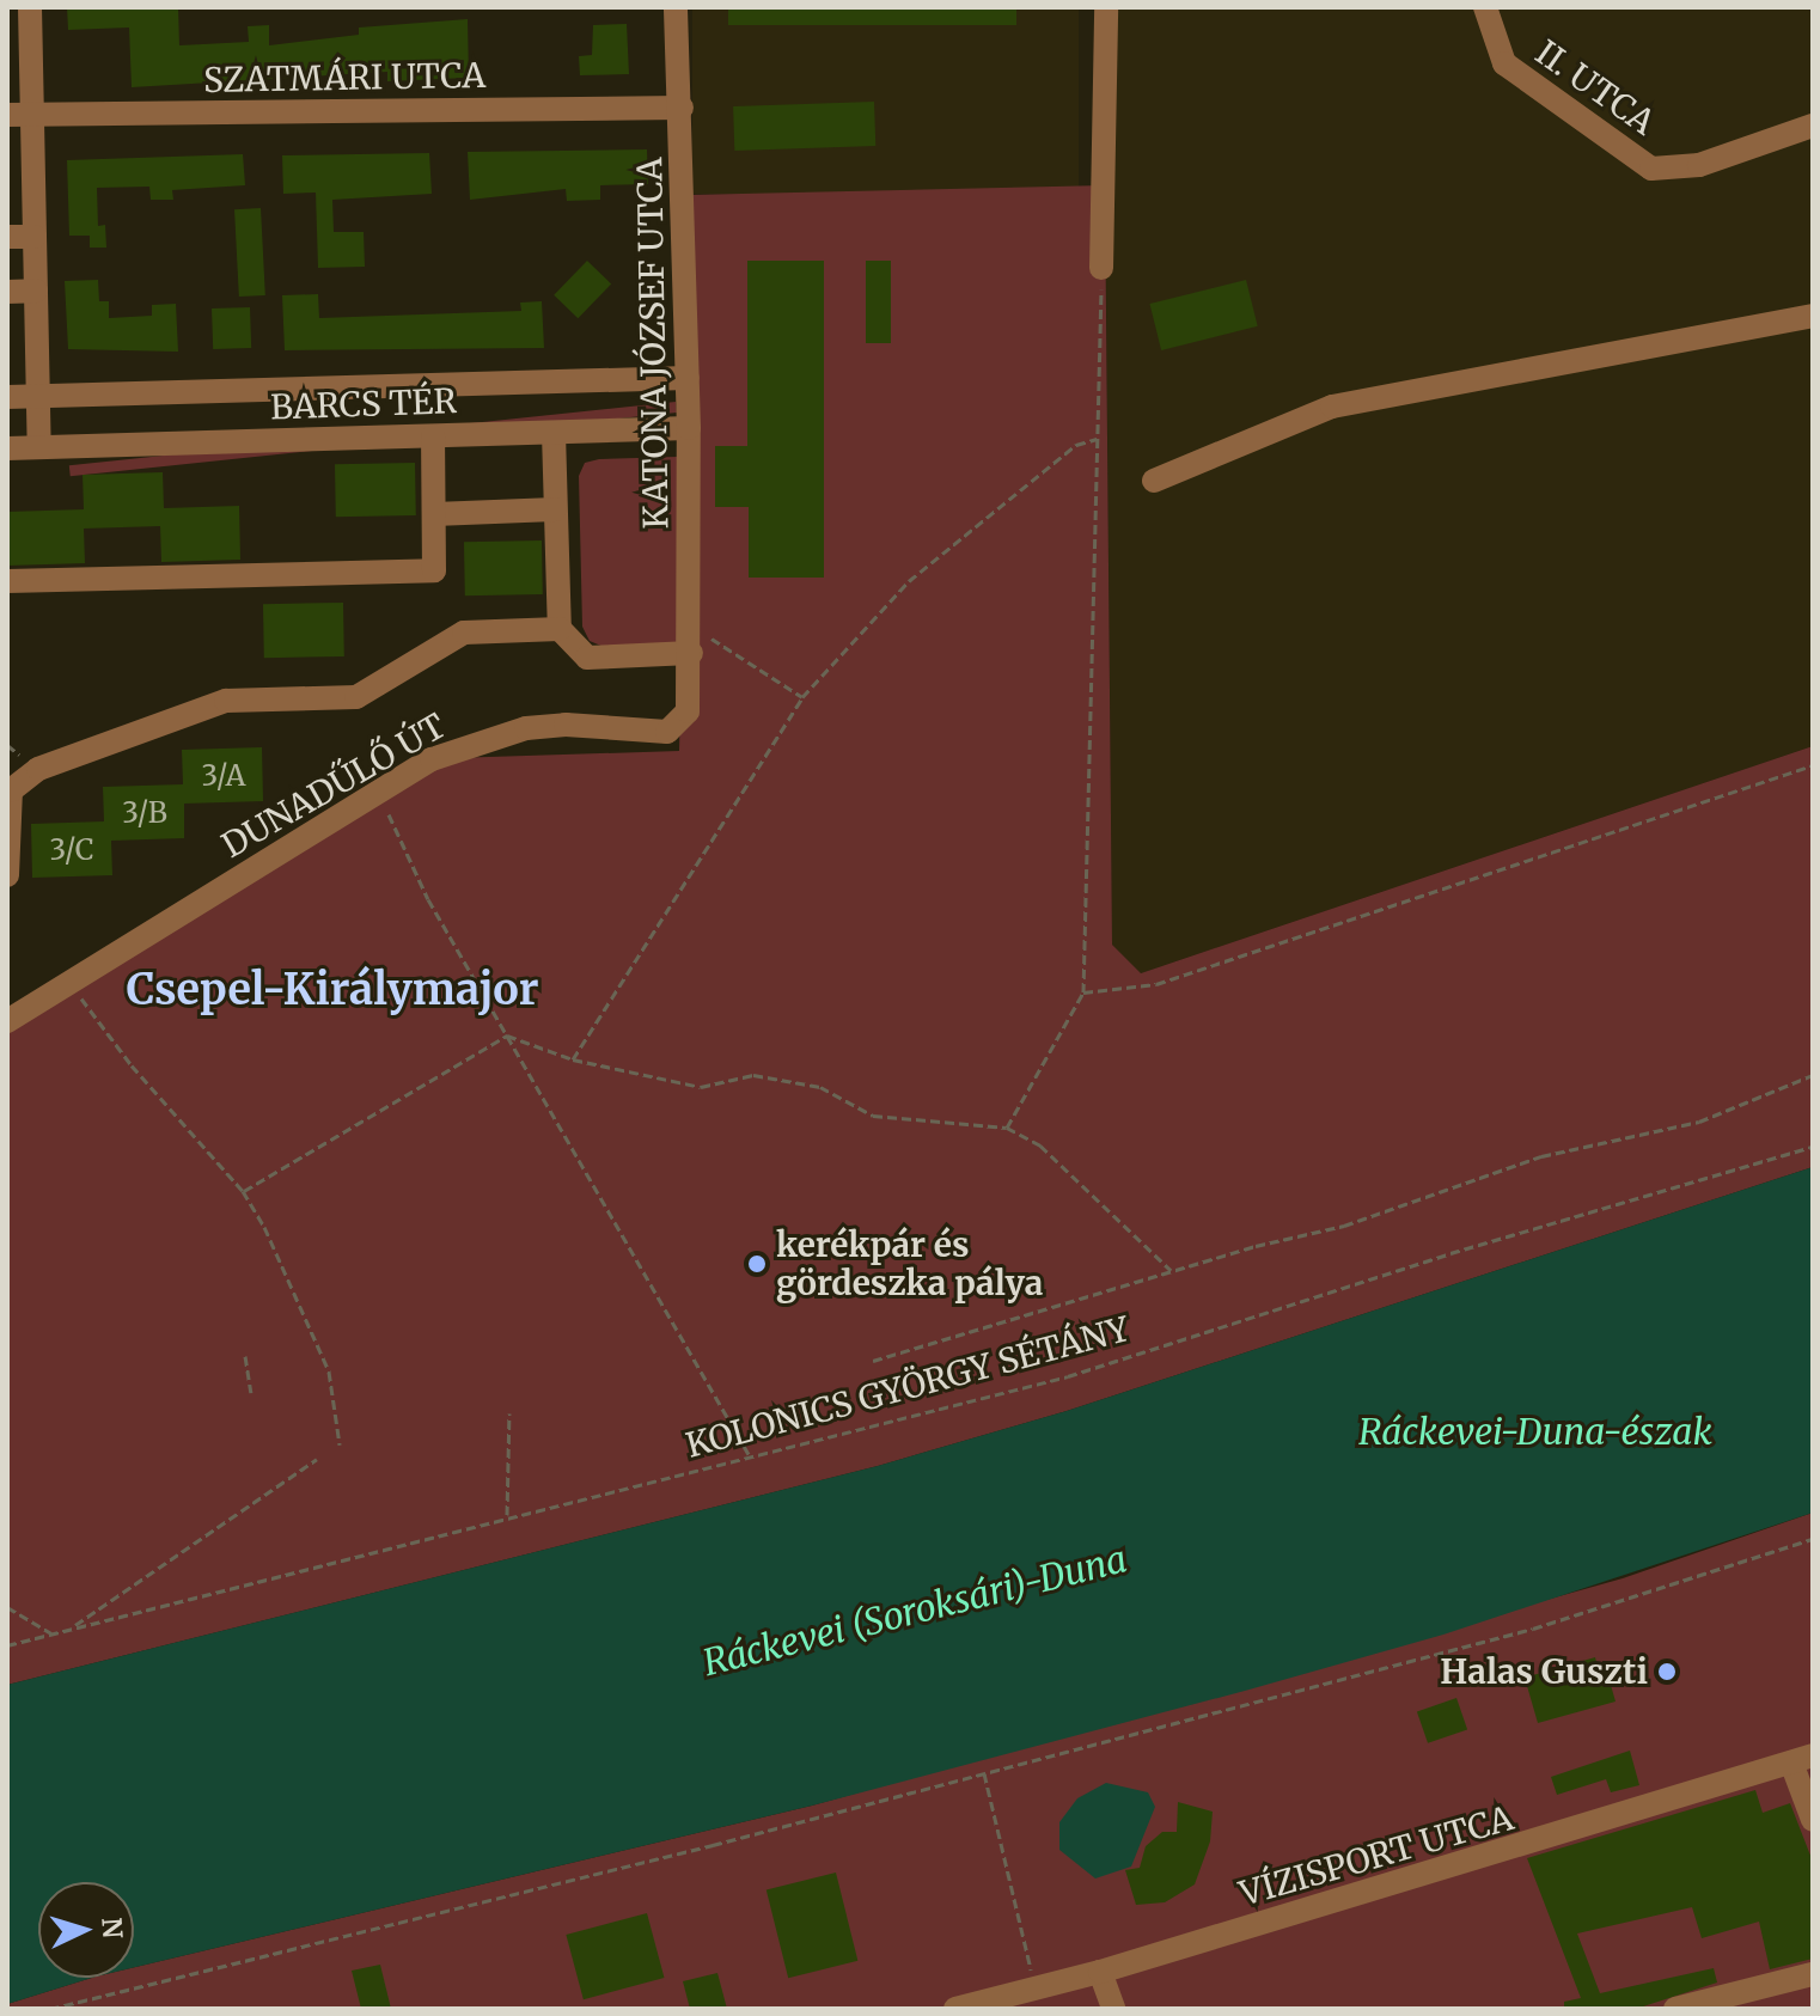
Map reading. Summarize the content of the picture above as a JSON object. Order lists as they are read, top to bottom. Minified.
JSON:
{"streets":{"street":["SZATMÁRI UTCA","II. UTCA","KATONA JÓZSEF UTCA","BARCS TÉR","DUNADŰLŐ ÚT","VÍZISPORT UTCA"],"path":["KOLONICS GYÖRGY SÉTÁNY"]},"crossings":[["SZATMÁRI UTCA","KATONA JÓZSEF UTCA"],["KATONA JÓZSEF UTCA","BARCS TÉR"],["KATONA JÓZSEF UTCA","DUNADŰLŐ ÚT"]],"districts":["Csepel-Királymajor"],"water":["Ráckevei-Duna-észak","Ráckevei (Soroksári)-Duna"],"places":["kerékpár és gördeszka pálya","Halas Guszti"],"house_numbers":["3/A","3/B","3/C"],"north":"right"}
